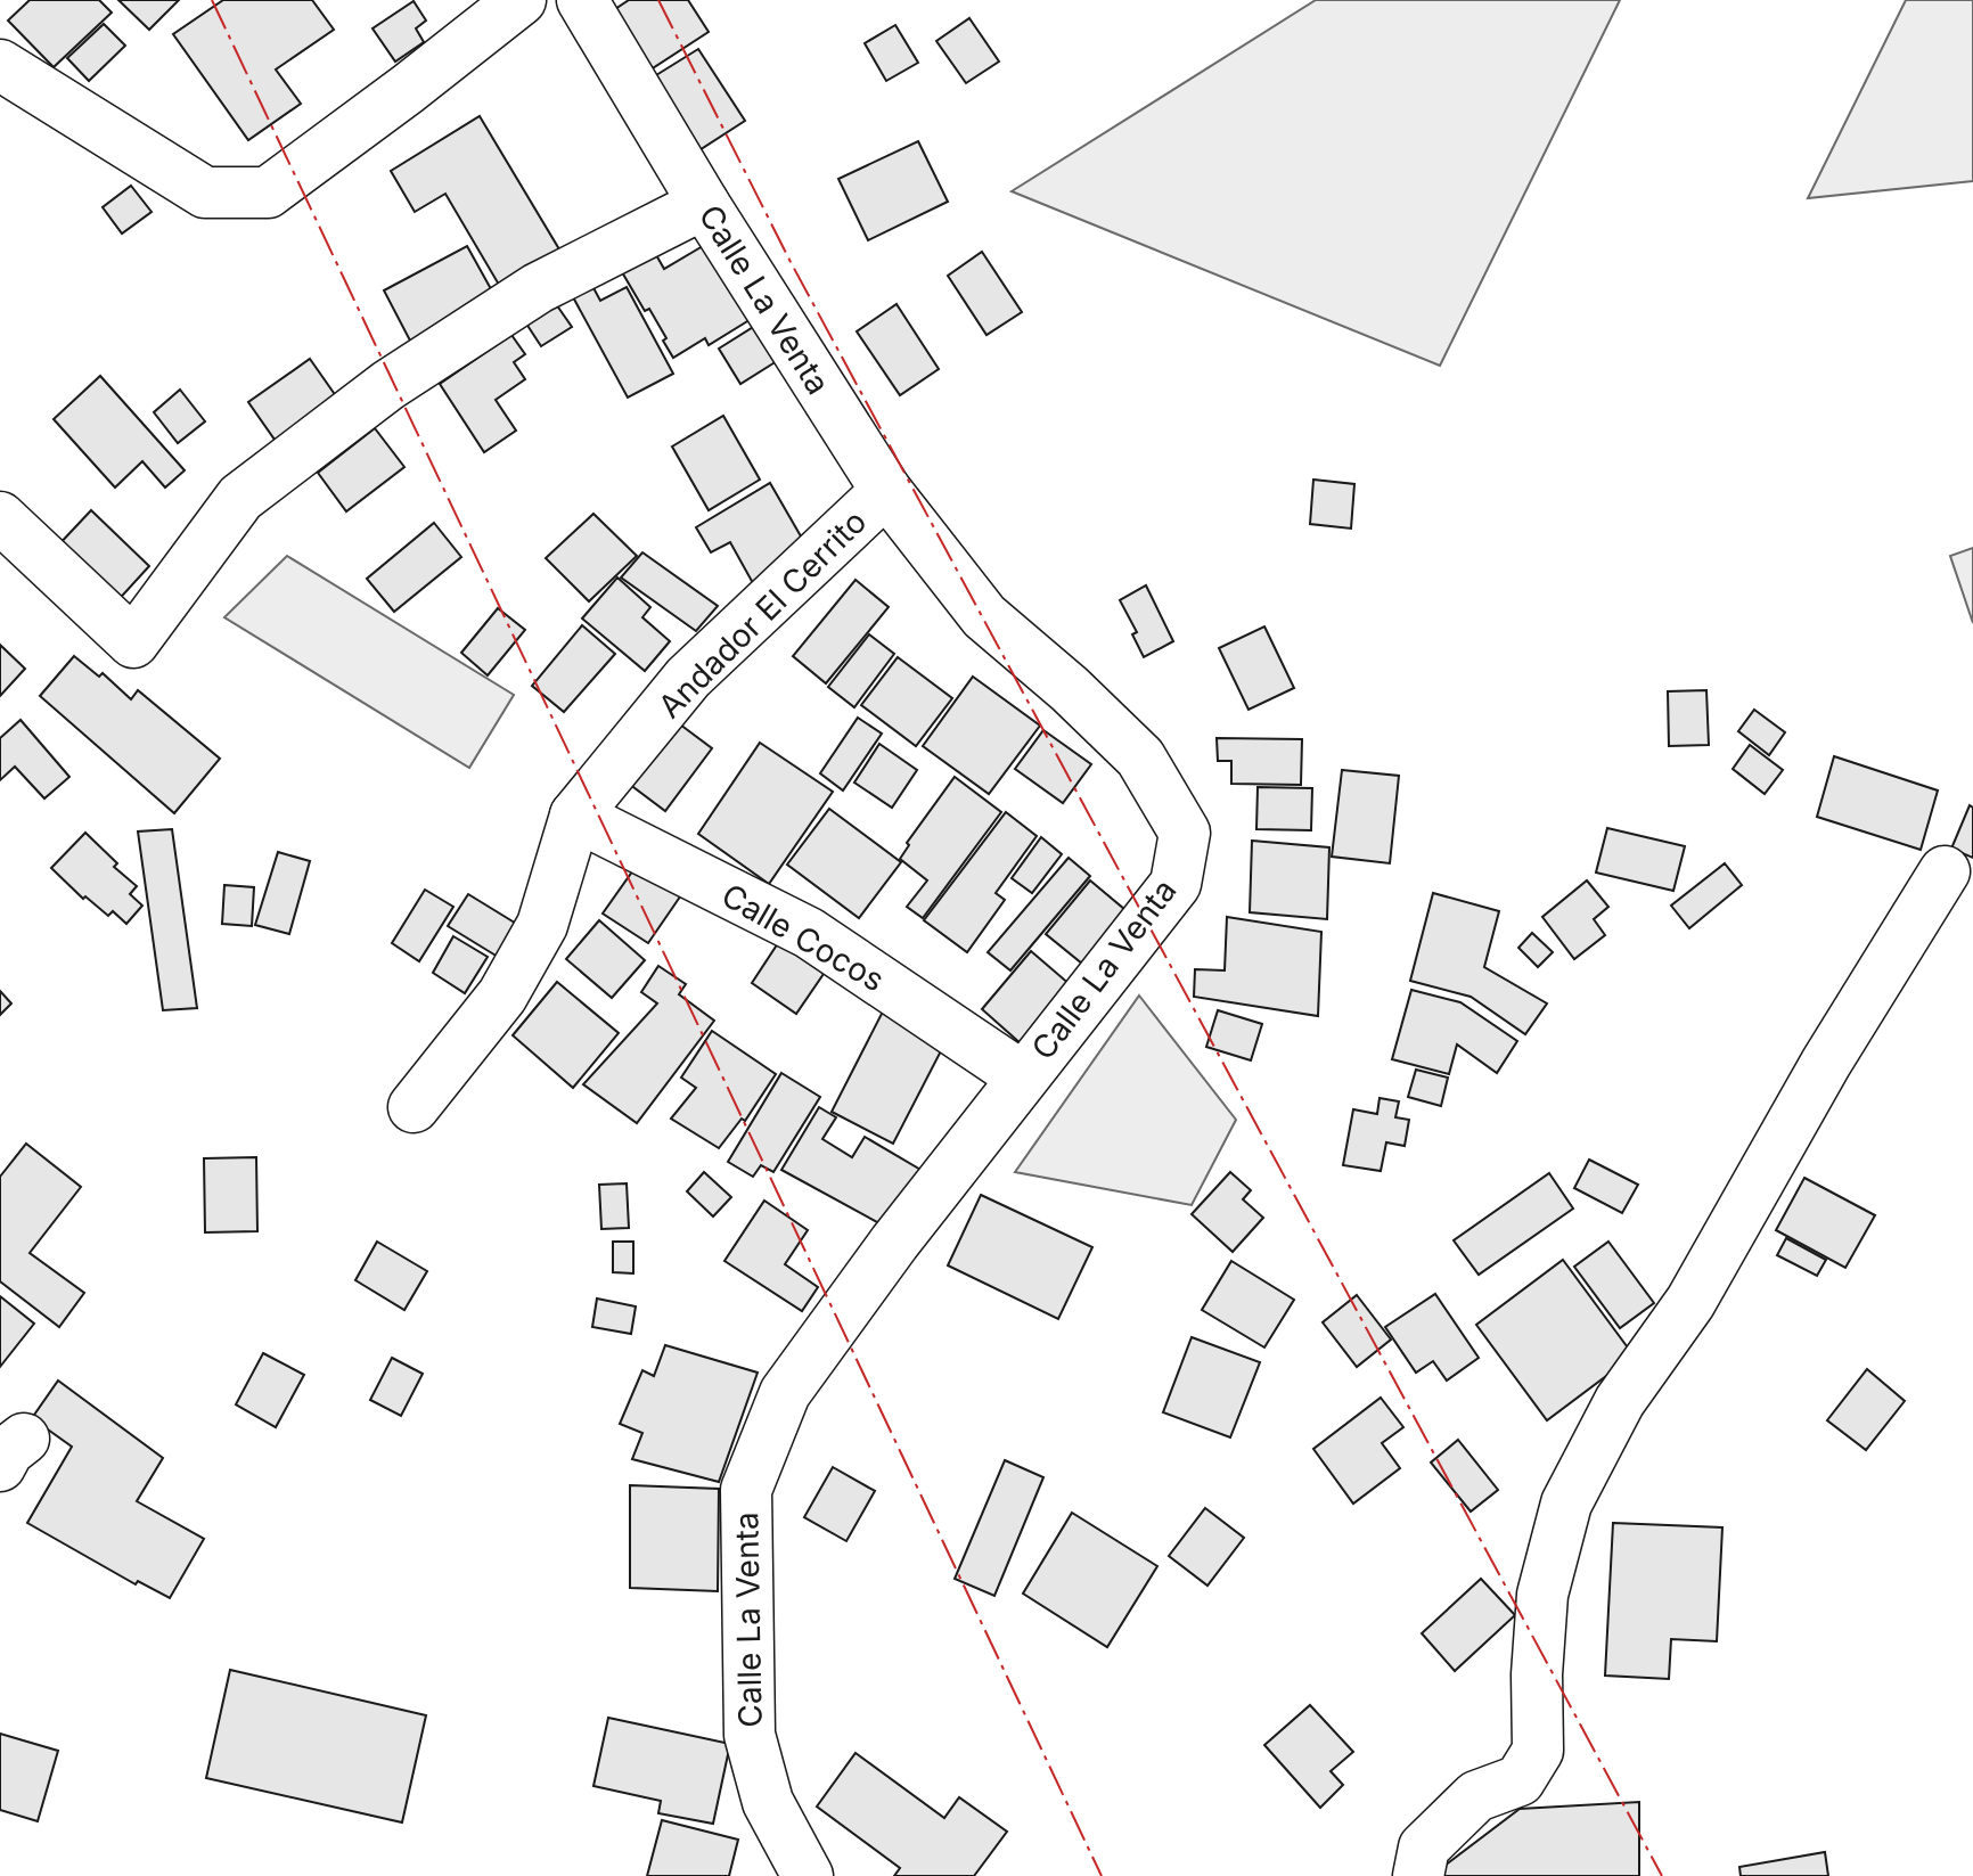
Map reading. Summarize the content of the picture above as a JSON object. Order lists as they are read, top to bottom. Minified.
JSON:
{"streets":{"street":["Calle La Venta","Andador El Cerrito","Calle Cocos"]},"crossings":[["Calle La Venta","Andador El Cerrito"],["Calle La Venta","Calle Cocos"],["Andador El Cerrito","Calle Cocos"]]}
